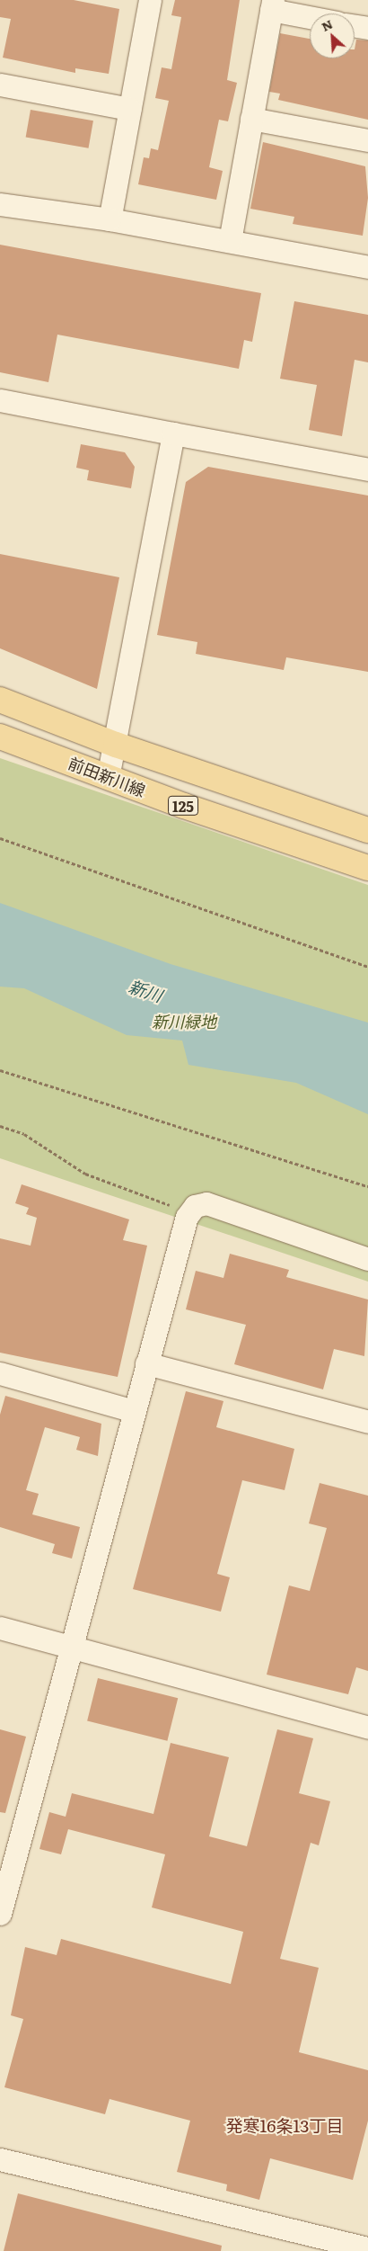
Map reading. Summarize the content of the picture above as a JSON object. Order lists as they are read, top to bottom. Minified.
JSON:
{"streets":{"main road":["前田新川線","125"]},"districts":["発寒16条13丁目"],"water":["新川"],"parks":["新川緑地"],"north":"top left"}
